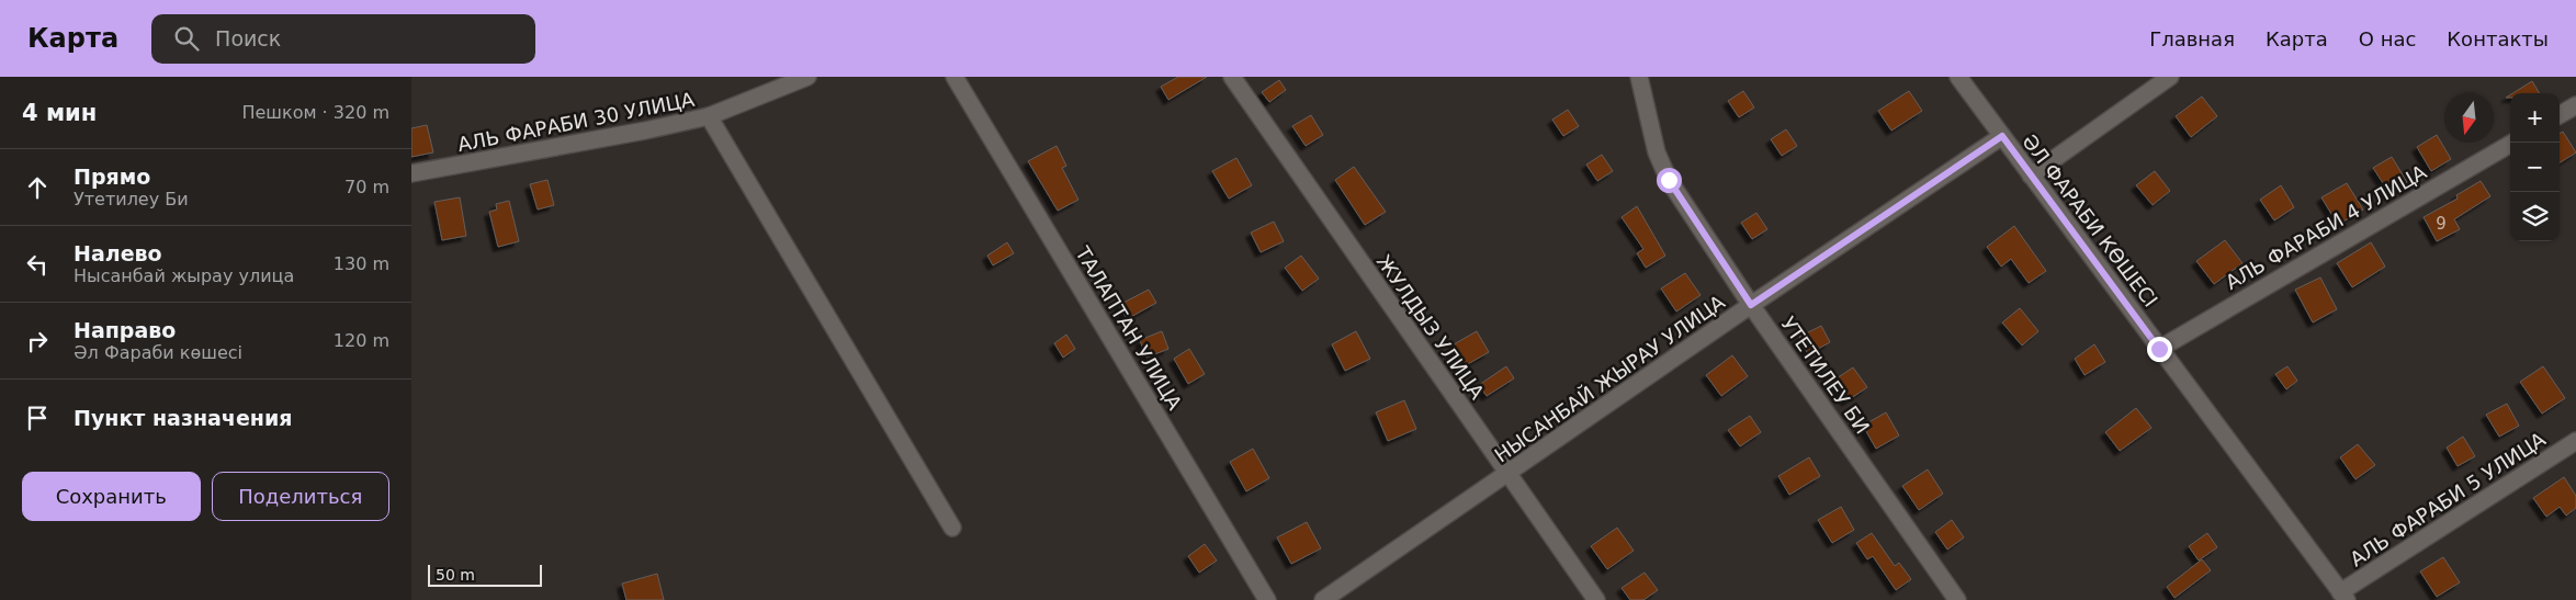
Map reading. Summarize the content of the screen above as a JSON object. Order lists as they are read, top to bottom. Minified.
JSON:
{"streets":{"street":["АЛЬ ФАРАБИ 30 УЛИЦА","ӘЛ ФАРАБИ КӨШЕСІ","АЛЬ ФАРАБИ 4 УЛИЦА","ЖУЛДЫЗ УЛИЦА","ТАЛАПТАН УЛИЦА","УТЕТИЛЕУ БИ","НЫСАНБАЙ ЖЫРАУ УЛИЦА","АЛЬ ФАРАБИ 5 УЛИЦА"]},"crossings":[["ӘЛ ФАРАБИ КӨШЕСІ","АЛЬ ФАРАБИ 4 УЛИЦА"],["ӘЛ ФАРАБИ КӨШЕСІ","НЫСАНБАЙ ЖЫРАУ УЛИЦА"],["ӘЛ ФАРАБИ КӨШЕСІ","АЛЬ ФАРАБИ 5 УЛИЦА"],["ЖУЛДЫЗ УЛИЦА","НЫСАНБАЙ ЖЫРАУ УЛИЦА"],["УТЕТИЛЕУ БИ","НЫСАНБАЙ ЖЫРАУ УЛИЦА"]],"house_numbers":["9"],"scale_bar":"50 m","north":"bottom","page":{"header":"Карта","search":"Поиск","nav":["Главная","Карта","О нас","Контакты"],"heading":["4 мин","Пешком · 320 m"],"map_buttons":["+","−"],"list":[["Прямо","Утетилеу Би","70 m"],["Налево","Нысанбай жырау улица","130 m"],["Направо","Әл Фараби көшесі","120 m"],"Пункт назначения"],"buttons":["Сохранить","Поделиться"],"scale":"50 m"}}
